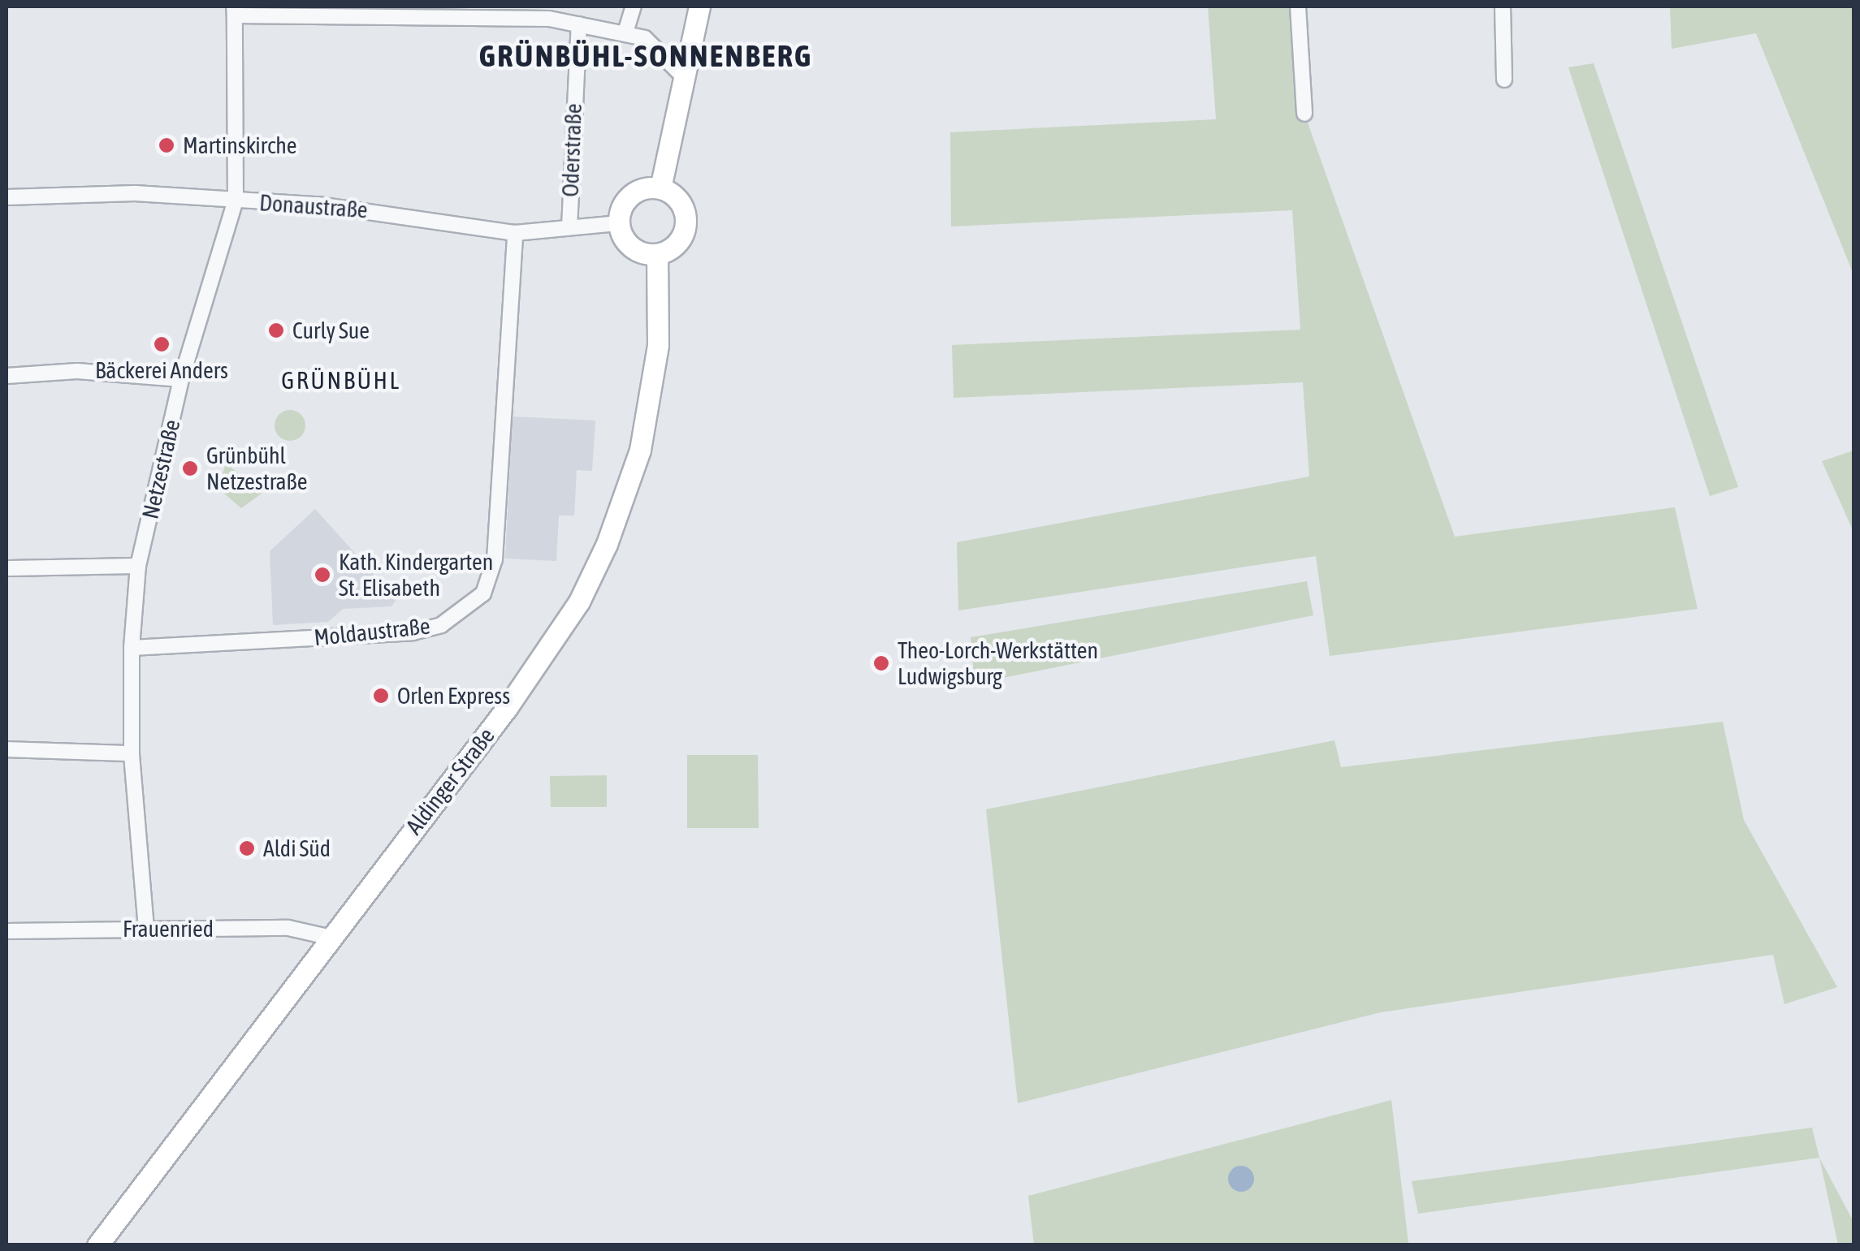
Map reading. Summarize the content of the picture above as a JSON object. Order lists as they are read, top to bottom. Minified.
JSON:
{"streets":{"main road":["Aldinger Straße"],"street":["Oderstraße","Donaustraße","Netzestraße","Moldaustraße","Frauenried"]},"crossings":[["Oderstraße","Donaustraße"],["Donaustraße","Netzestraße"],["Donaustraße","Moldaustraße"],["Donaustraße","Aldinger Straße"],["Netzestraße","Moldaustraße"],["Netzestraße","Frauenried"],["Aldinger Straße","Frauenried"]],"districts":["GRÜNBÜHL-SONNENBERG","GRÜNBÜHL"],"places":["Martinskirche","Curly Sue","Bäckerei Anders","Grünbühl Netzestraße","Kath. Kindergarten St. Elisabeth","Theo-Lorch-Werkstätten Ludwigsburg","Orlen Express","Aldi Süd"]}
